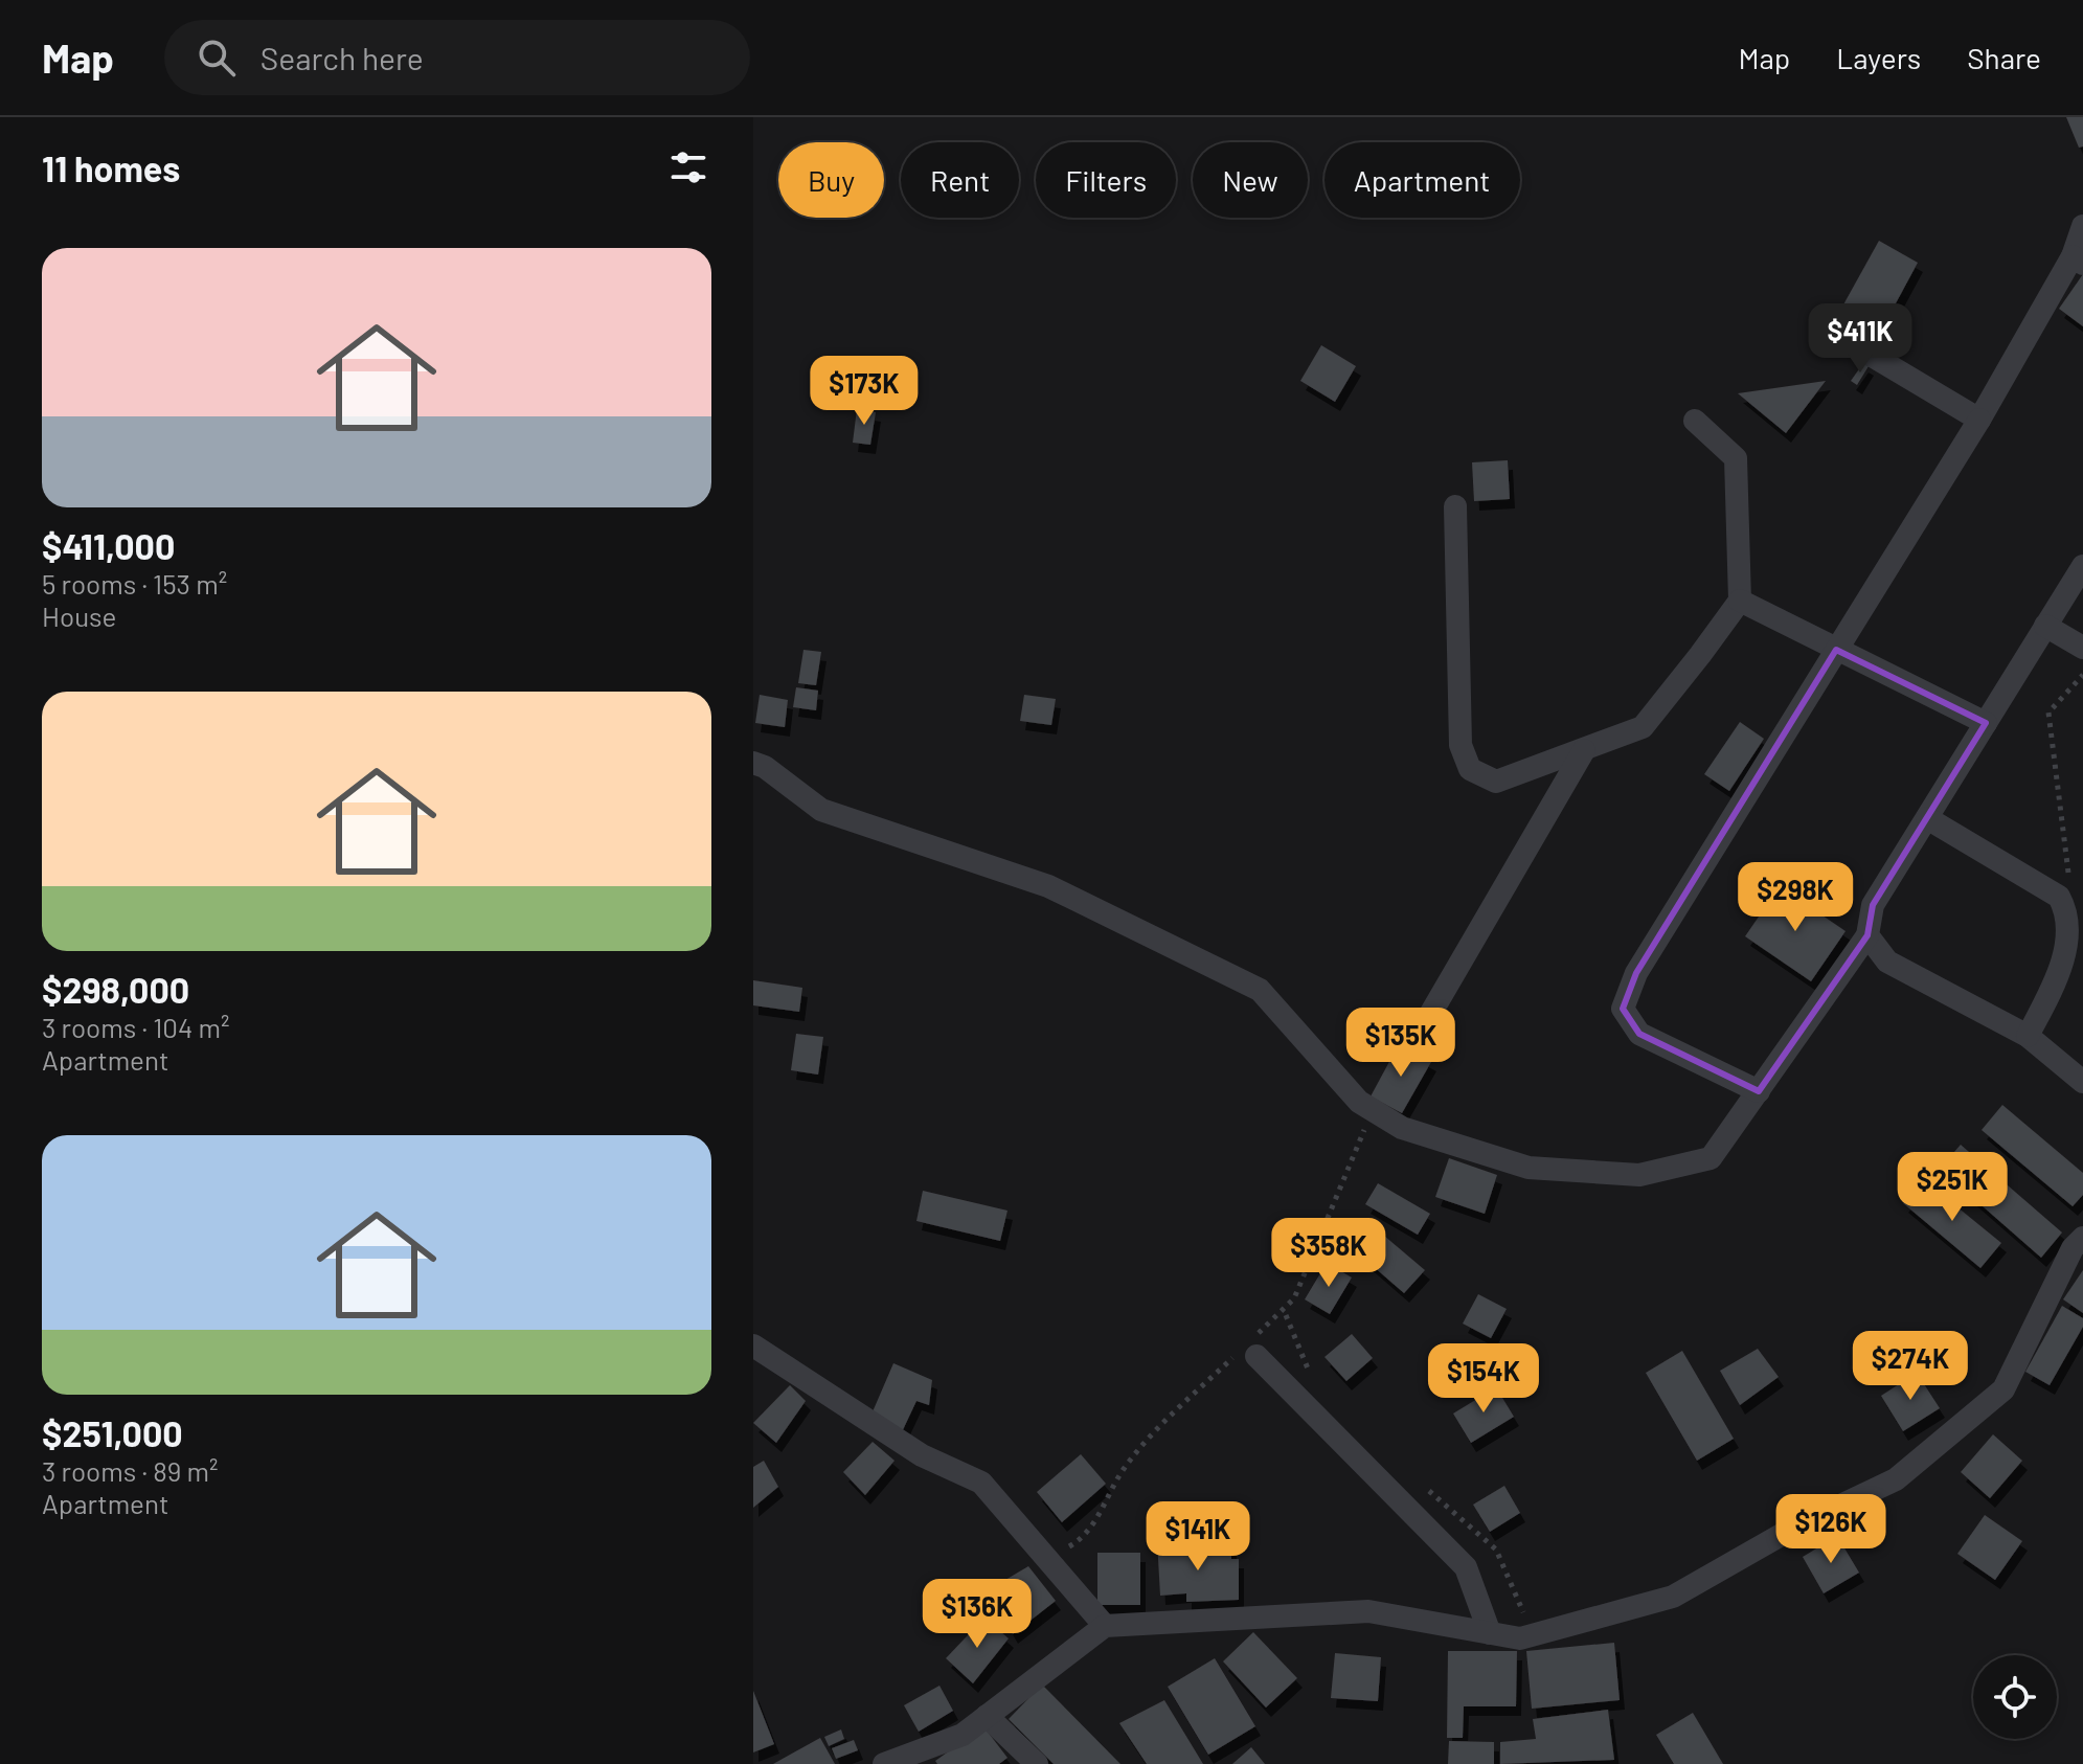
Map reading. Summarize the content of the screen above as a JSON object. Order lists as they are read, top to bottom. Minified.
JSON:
{"page":{"header":"Map","search":"Search here","nav":["Map","Layers","Share"],"heading":"11 homes","chip":["Buy","Rent","Filters","New","Apartment"],"list":[{"name":"$411,000","note":"5 rooms · 153 m² · House"},{"name":"$298,000","note":"3 rooms · 104 m² · Apartment"},{"name":"$251,000","note":"3 rooms · 89 m² · Apartment"}],"price":["$411K","$173K","$298K","$135K","$251K","$358K","$274K","$154K","$126K","$141K","$136K"]}}
